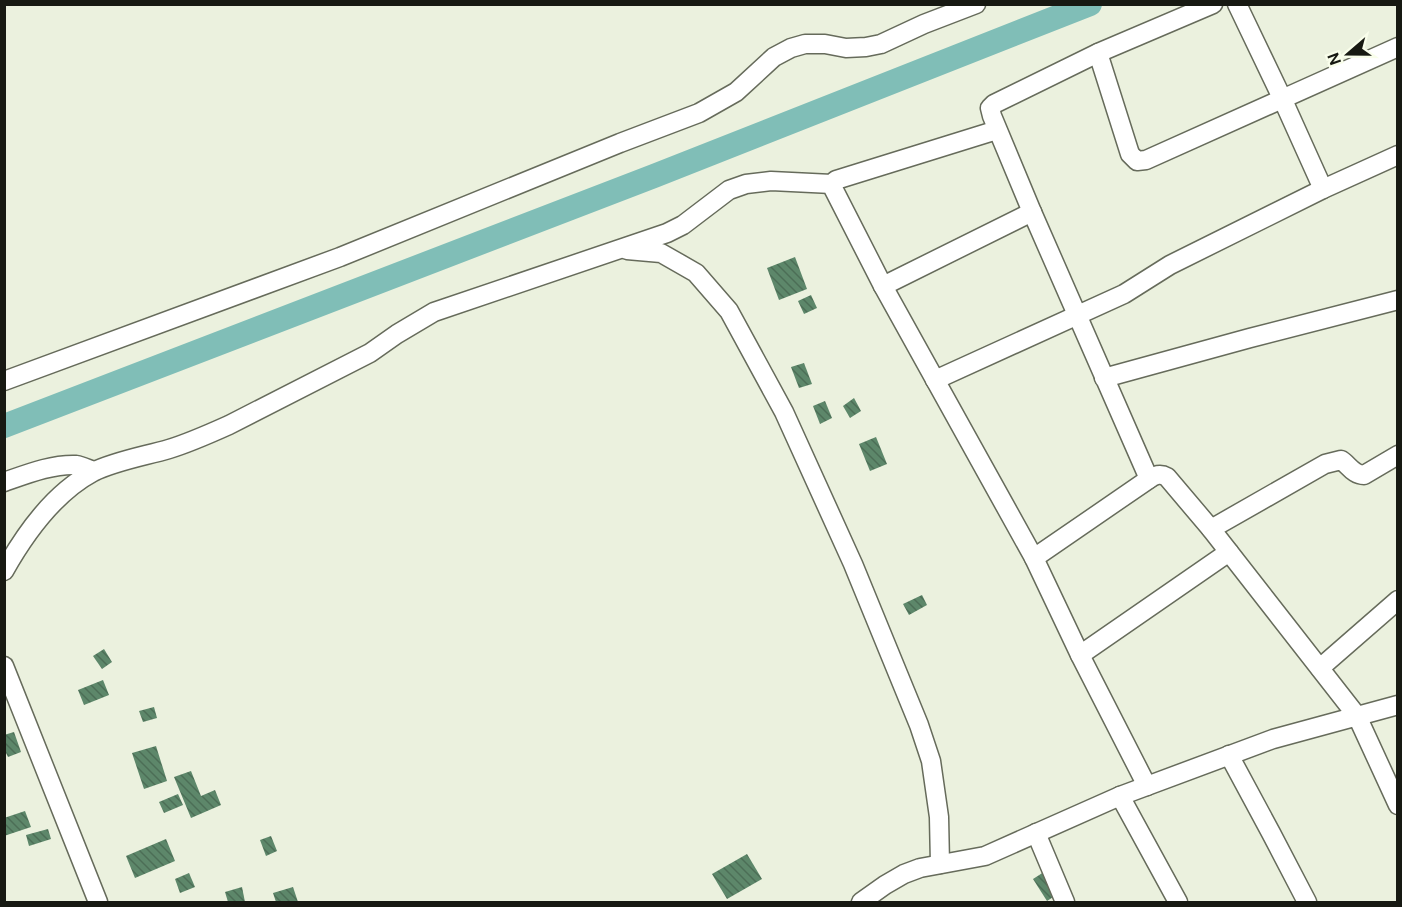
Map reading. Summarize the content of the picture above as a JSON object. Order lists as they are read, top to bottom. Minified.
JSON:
{"north":"left"}
